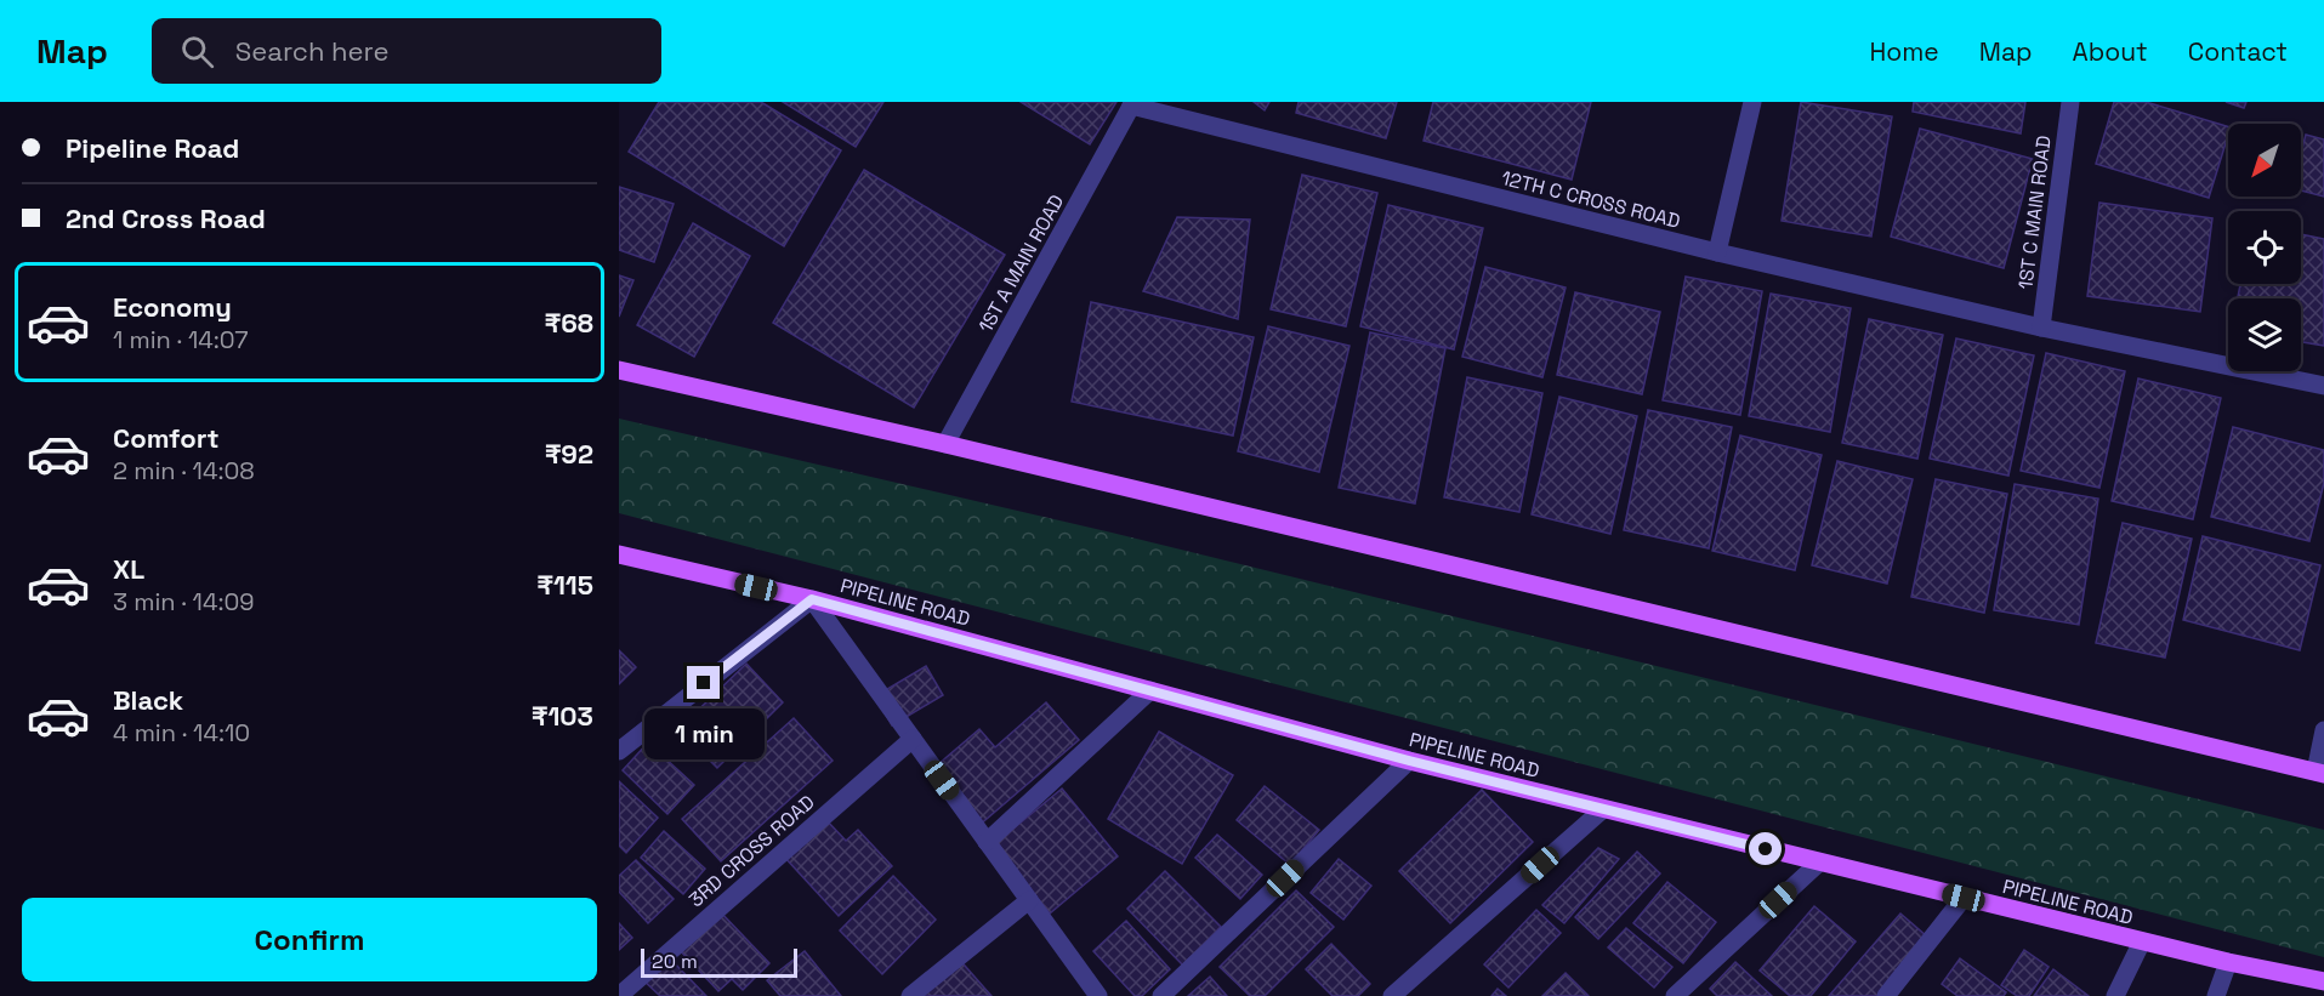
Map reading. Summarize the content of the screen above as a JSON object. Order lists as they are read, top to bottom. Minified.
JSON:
{"streets":{"main road":["PIPELINE ROAD"],"street":["12TH C CROSS ROAD","1ST C MAIN ROAD","1ST A MAIN ROAD","3RD CROSS ROAD"]},"crossings":[["12TH C CROSS ROAD","1ST C MAIN ROAD"],["12TH C CROSS ROAD","1ST A MAIN ROAD"]],"scale_bar":"20 m","north":"bottom left","page":{"header":"Map","search":"Search here","nav":["Home","Map","About","Contact"],"banner":["Pipeline Road","2nd Cross Road"],"list":[{"name":"Economy","note":"1 min · 14:07","value":"₹68"},{"name":"Comfort","note":"2 min · 14:08","value":"₹92"},{"name":"XL","note":"3 min · 14:09","value":"₹115"},{"name":"Black","note":"4 min · 14:10","value":"₹103"}],"bubble":"1 min","buttons":"Confirm","scale":"20 m"}}
